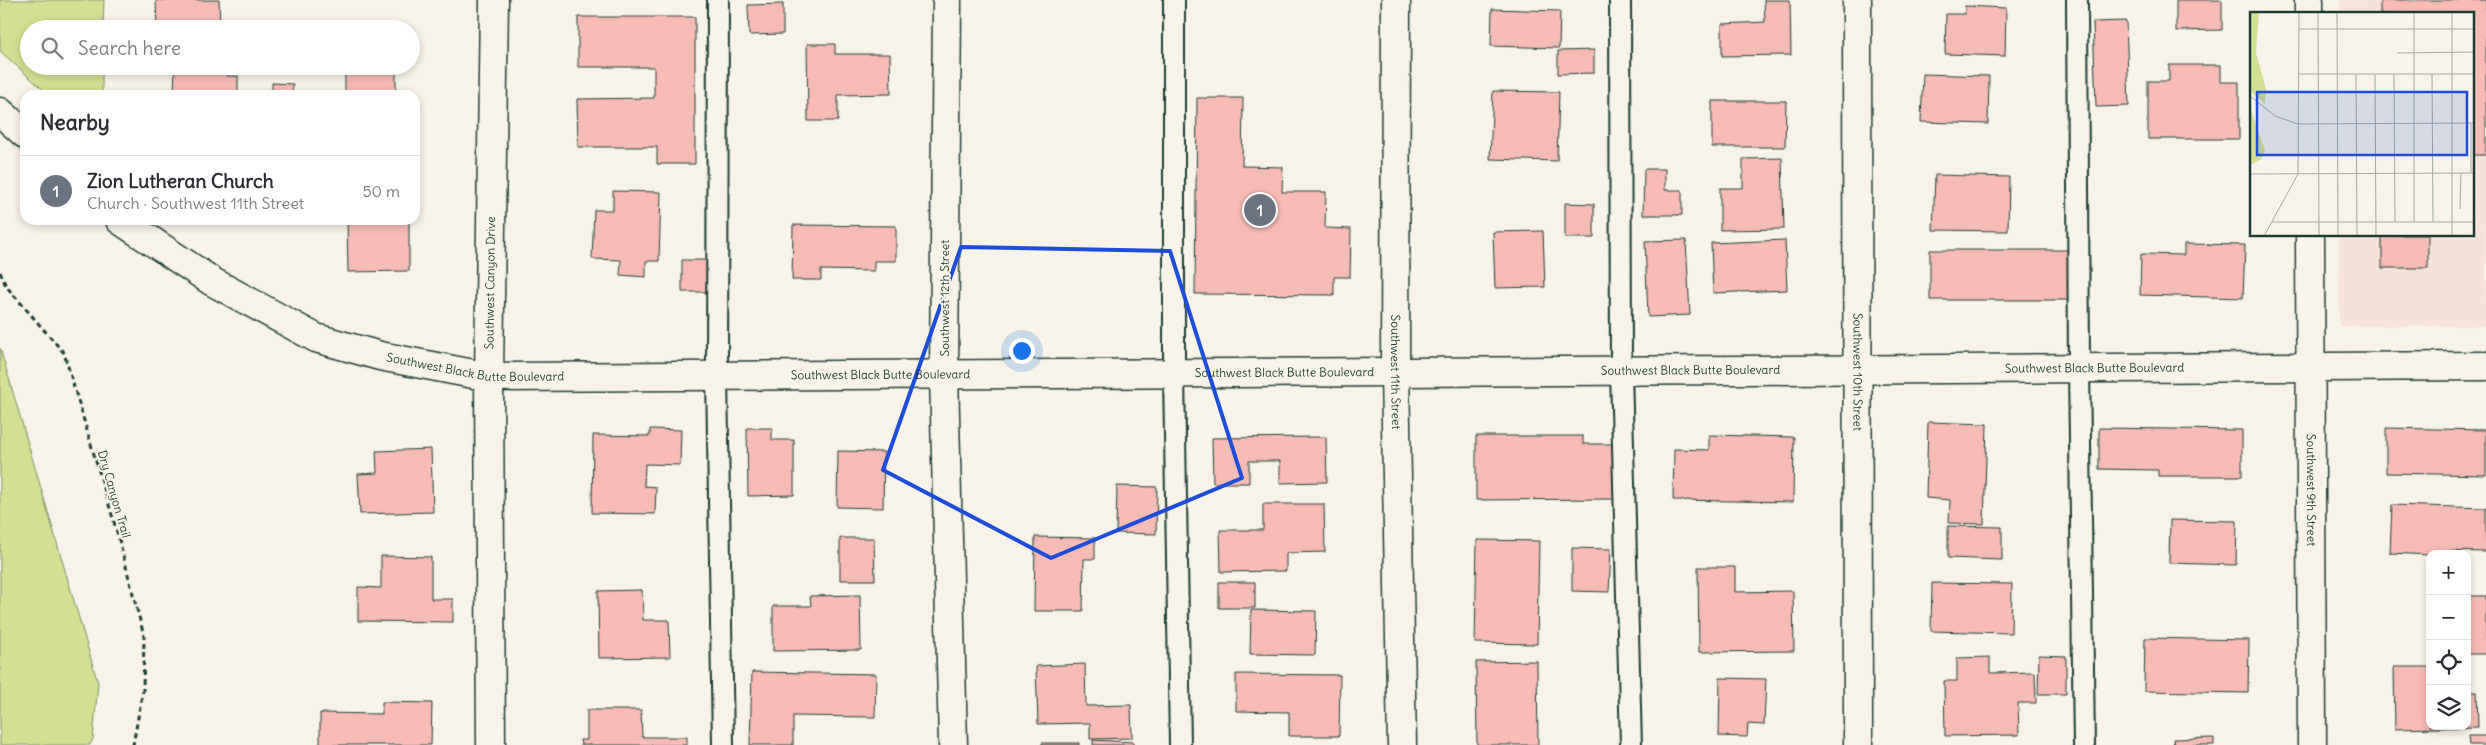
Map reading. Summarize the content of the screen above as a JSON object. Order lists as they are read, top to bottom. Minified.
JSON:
{"streets":{"street":["Southwest Canyon Drive","Southwest 12th Street","Southwest Black Butte Boulevard","Southwest 10th Street","Southwest 11th Street","Southwest 9th Street"],"path":["Dry Canyon Trail"]},"crossings":[["Southwest Canyon Drive","Southwest Black Butte Boulevard"],["Southwest 12th Street","Southwest Black Butte Boulevard"],["Southwest Black Butte Boulevard","Southwest 10th Street"],["Southwest Black Butte Boulevard","Southwest 11th Street"],["Southwest Black Butte Boulevard","Southwest 9th Street"]],"page":{"search":"Search here","heading":"Nearby","list":[{"mark":"1","name":"Zion Lutheran Church","note":"Church · Southwest 11th Street","value":"50 m"}],"pins":"1","map_buttons":["+","−"]}}
